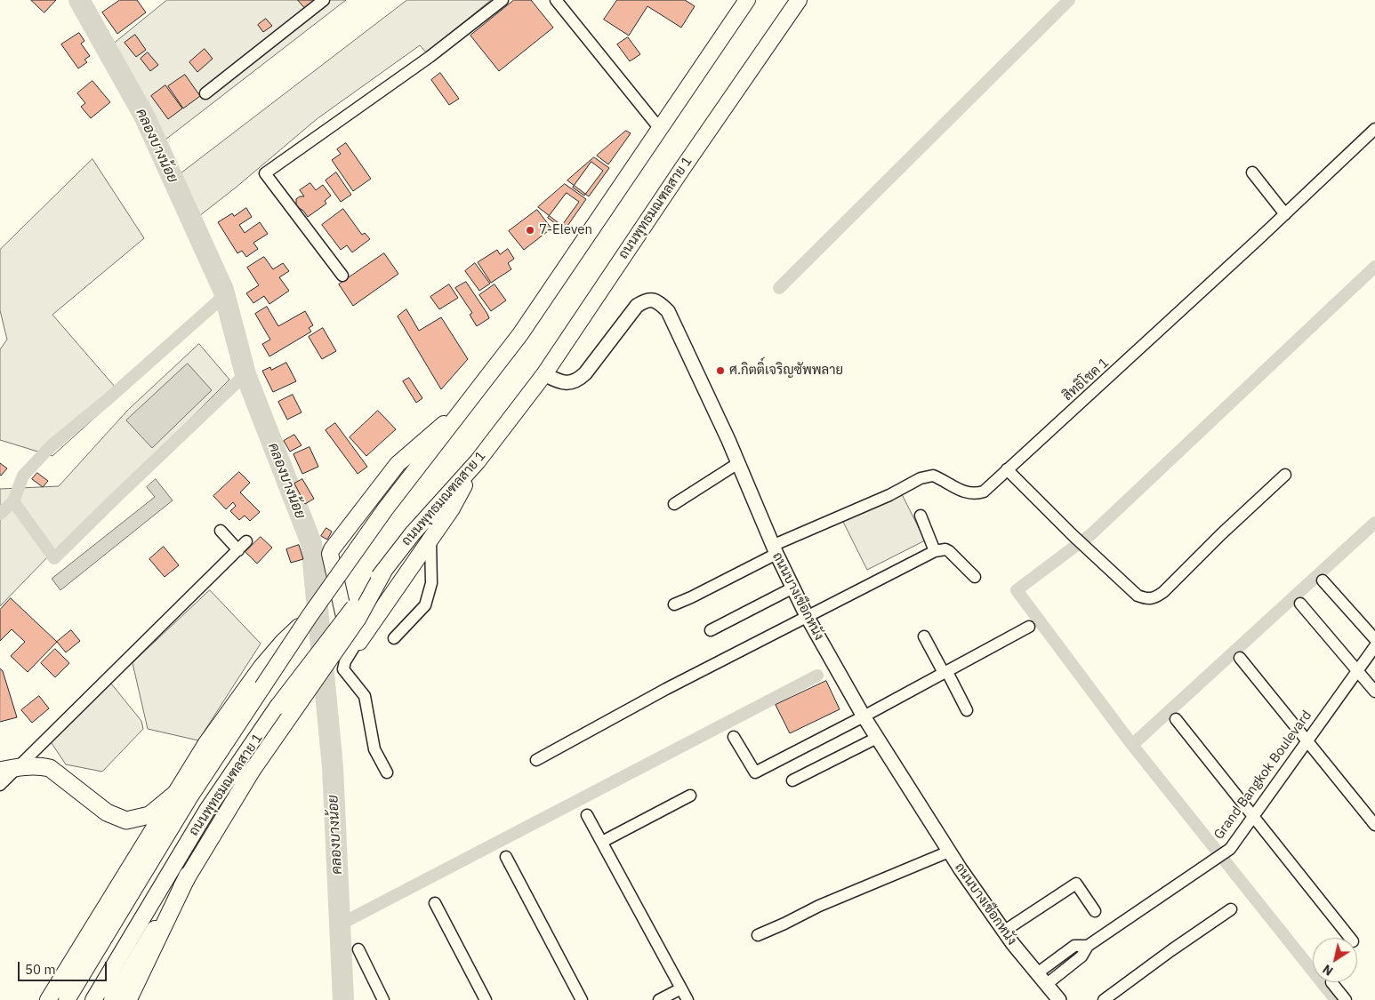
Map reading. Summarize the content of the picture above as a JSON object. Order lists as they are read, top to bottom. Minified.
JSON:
{"streets":{"main road":["ถนนพุทธมณฑลสาย 1"],"street":["สิทธิโชค 1","ถนนบางเชือกหนัง","Grand Bangkok Boulevard"]},"crossings":[["ถนนพุทธมณฑลสาย 1","ถนนบางเชือกหนัง"],["สิทธิโชค 1","ถนนบางเชือกหนัง"],["ถนนบางเชือกหนัง","Grand Bangkok Boulevard"]],"water":["คลองบางน้อย"],"places":["7-Eleven","ศ.กิตติ์เจริญซัพพลาย"],"scale_bar":"50 m","north":"bottom left"}
